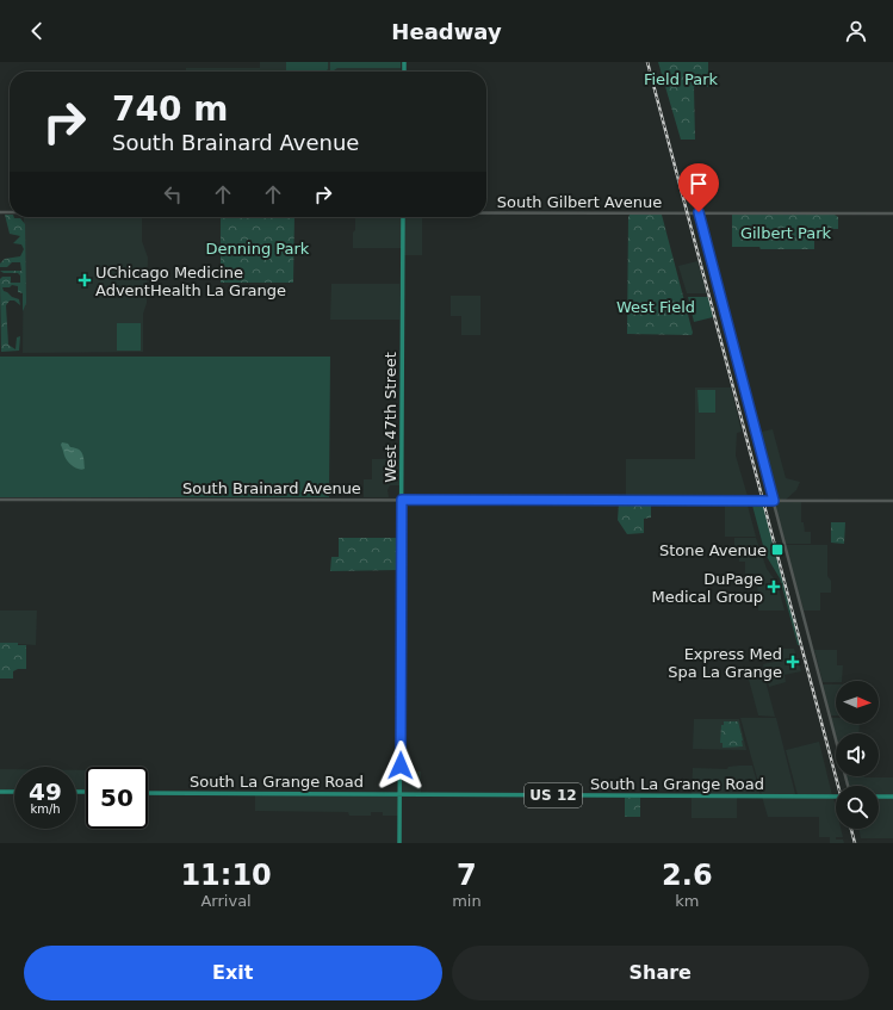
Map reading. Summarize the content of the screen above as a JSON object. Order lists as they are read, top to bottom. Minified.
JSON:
{"streets":{"main road":["West 47th Street","South La Grange Road","US 12"],"street":["South Gilbert Avenue","South Brainard Avenue"]},"crossings":[["West 47th Street","South Brainard Avenue"],["West 47th Street","South La Grange Road"]],"parks":["Field Park","Gilbert Park","Denning Park","West Field"],"places":{"health":["UChicago Medicine AdventHealth La Grange","DuPage Medical Group","Express Med Spa La Grange"],"transit":["Stone Avenue"]},"north":"right","page":{"header":"Headway","turn":["740 m","South Brainard Avenue"],"speed":"49 km/h","limit":"50","eta":["11:10","Arrival","7","min","2.6","km"],"buttons":["Exit","Share"]}}
